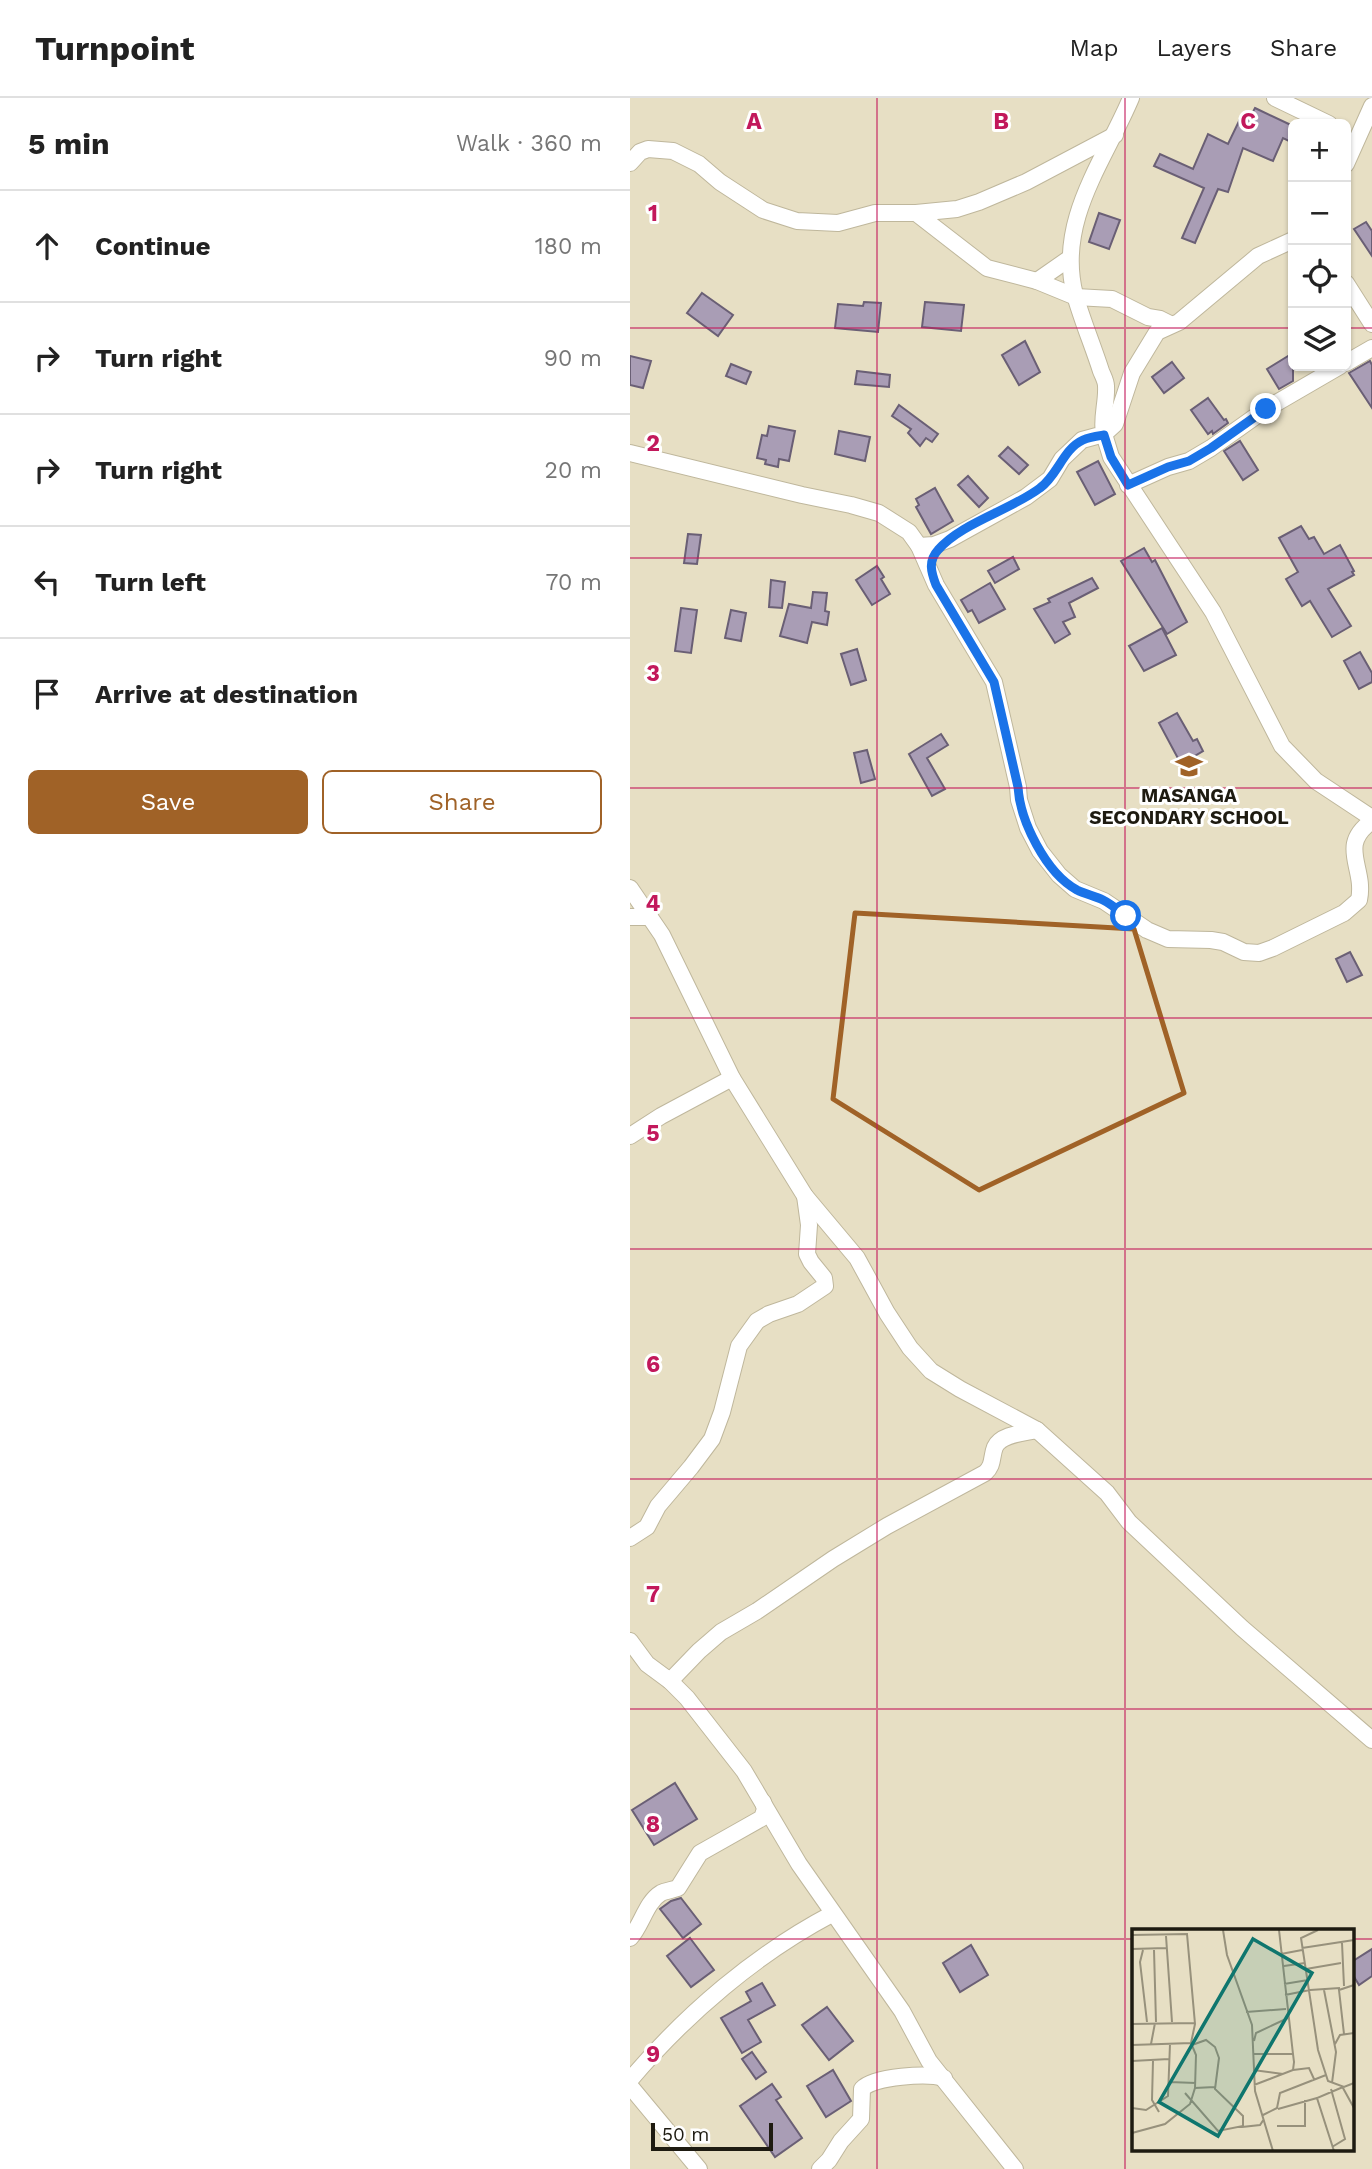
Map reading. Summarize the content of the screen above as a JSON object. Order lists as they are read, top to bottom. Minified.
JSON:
{"places":{"school or university":["MASANGA SECONDARY SCHOOL"]},"scale_bar":"50 m","page":{"header":"Turnpoint","nav":["Map","Layers","Share"],"heading":["5 min","Walk · 360 m"],"map_buttons":["+","−"],"list":[["Continue","180 m"],["Turn right","90 m"],["Turn right","20 m"],["Turn left","70 m"],"Arrive at destination"],"buttons":["Save","Share"],"scale":"50 m"},"grid":{"columns":["A","B","C"],"rows":["1","2","3","4","5","6","7","8","9"]}}
